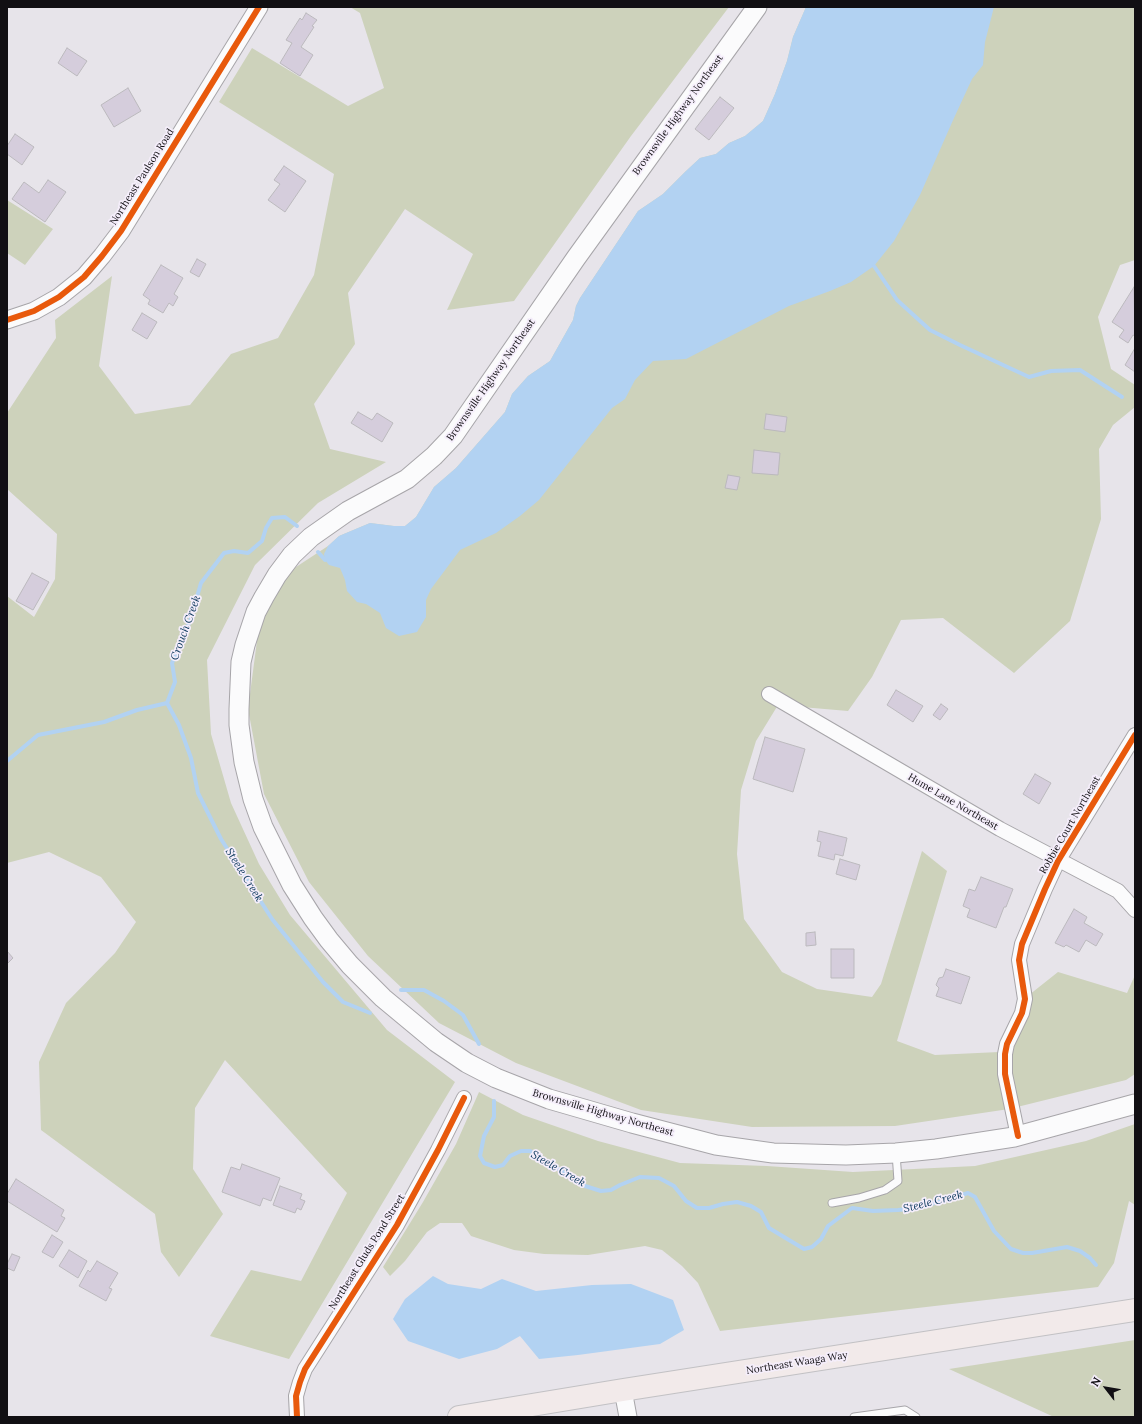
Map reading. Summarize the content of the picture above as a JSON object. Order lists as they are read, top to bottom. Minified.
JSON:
{"streets":{"highway":["Northeast Waaga Way"],"main road":["Brownsville Highway Northeast"],"street":["Northeast Paulson Road","Hume Lane Northeast","Robbie Court Northeast","Northeast Gluds Pond Street"]},"crossings":[["Brownsville Highway Northeast","Robbie Court Northeast"],["Hume Lane Northeast","Robbie Court Northeast"]],"water":["Crouch Creek","Steele Creek"],"north":"top left"}
